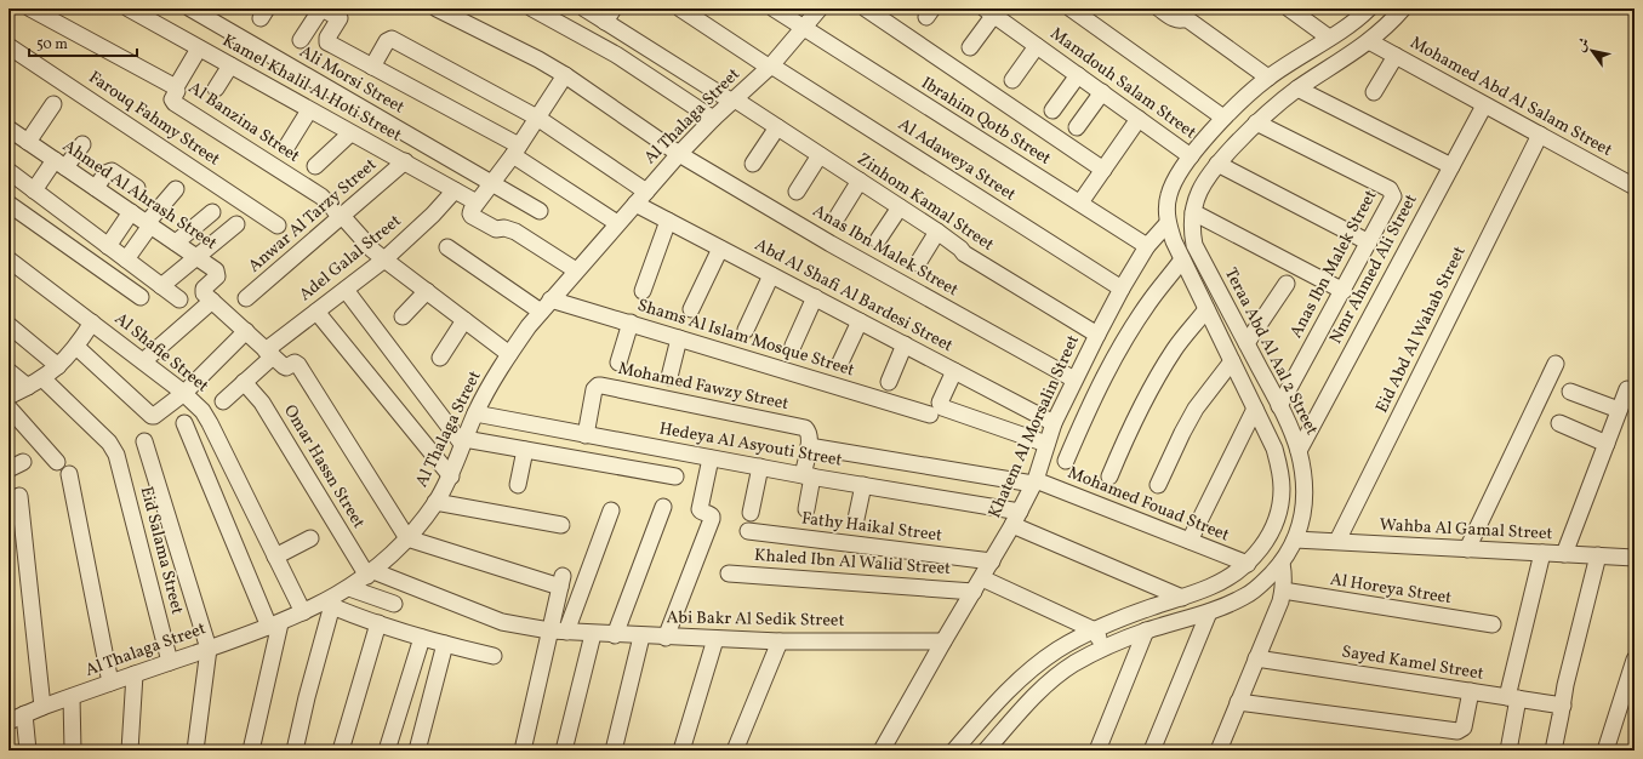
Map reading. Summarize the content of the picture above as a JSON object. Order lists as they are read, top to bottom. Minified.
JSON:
{"streets":{"street":["Ali Morsi Street","Mamdouh Salam Street","Kamel Khalil Al Hoti Street","Mohamed Abd Al Salam Street","Al Thalaga Street","Farouq Fahmy Street","Ibrahim Qotb Street","Al Banzina Street","Al Adaweya Street","Ahmed Al Ahrash Street","Zinhom Kamal Street","Anwar Al Tarzy Street","Anas Ibn Malek Street","Adel Galal Street","Nmr Ahmed Ali Street","Abd Al Shafi Al Bardesi Street","Eid Abd Al Wahab Street","Shams Al Islam Mosque Street","Teraa Abd Al Aal 2 Street","Al Shafie Street","Mohamed Fawzy Street","Khatem Al Morsalin Street","Hedeya Al Asyouti Street","Omar Hassn Street","Mohamed Fouad Street","Fathy Haikal Street","Wahba Al Gamal Street","Eid Salama Street","Khaled Ibn Al Walid Street","Al Horeya Street","Abi Bakr Al Sedik Street","Sayed Kamel Street"]},"crossings":[["Mamdouh Salam Street","Teraa Abd Al Aal 2 Street"],["Kamel Khalil Al Hoti Street","Anwar Al Tarzy Street"],["Kamel Khalil Al Hoti Street","Adel Galal Street"],["Mohamed Abd Al Salam Street","Nmr Ahmed Ali Street"],["Mohamed Abd Al Salam Street","Eid Abd Al Wahab Street"],["Mohamed Abd Al Salam Street","Teraa Abd Al Aal 2 Street"],["Al Thalaga Street","Ibrahim Qotb Street"],["Al Thalaga Street","Al Adaweya Street"],["Al Thalaga Street","Zinhom Kamal Street"],["Al Thalaga Street","Anas Ibn Malek Street"],["Al Thalaga Street","Abd Al Shafi Al Bardesi Street"],["Al Thalaga Street","Shams Al Islam Mosque Street"],["Al Thalaga Street","Al Shafie Street"],["Al Thalaga Street","Hedeya Al Asyouti Street"],["Al Thalaga Street","Omar Hassn Street"],["Al Thalaga Street","Eid Salama Street"],["Al Thalaga Street","Abi Bakr Al Sedik Street"],["Ibrahim Qotb Street","Khatem Al Morsalin Street"],["Al Banzina Street","Anwar Al Tarzy Street"],["Al Adaweya Street","Khatem Al Morsalin Street"],["Zinhom Kamal Street","Khatem Al Morsalin Street"],["Anas Ibn Malek Street","Teraa Abd Al Aal 2 Street"],["Anas Ibn Malek Street","Khatem Al Morsalin Street"],["Adel Galal Street","Omar Hassn Street"],["Nmr Ahmed Ali Street","Teraa Abd Al Aal 2 Street"],["Abd Al Shafi Al Bardesi Street","Khatem Al Morsalin Street"],["Eid Abd Al Wahab Street","Wahba Al Gamal Street"],["Teraa Abd Al Aal 2 Street","Wahba Al Gamal Street"],["Mohamed Fawzy Street","Hedeya Al Asyouti Street"],["Khatem Al Morsalin Street","Hedeya Al Asyouti Street"],["Khatem Al Morsalin Street","Mohamed Fouad Street"],["Khatem Al Morsalin Street","Fathy Haikal Street"],["Khatem Al Morsalin Street","Khaled Ibn Al Walid Street"],["Khatem Al Morsalin Street","Abi Bakr Al Sedik Street"],["Omar Hassn Street","Abi Bakr Al Sedik Street"]],"scale_bar":"50 m","north":"top left"}
